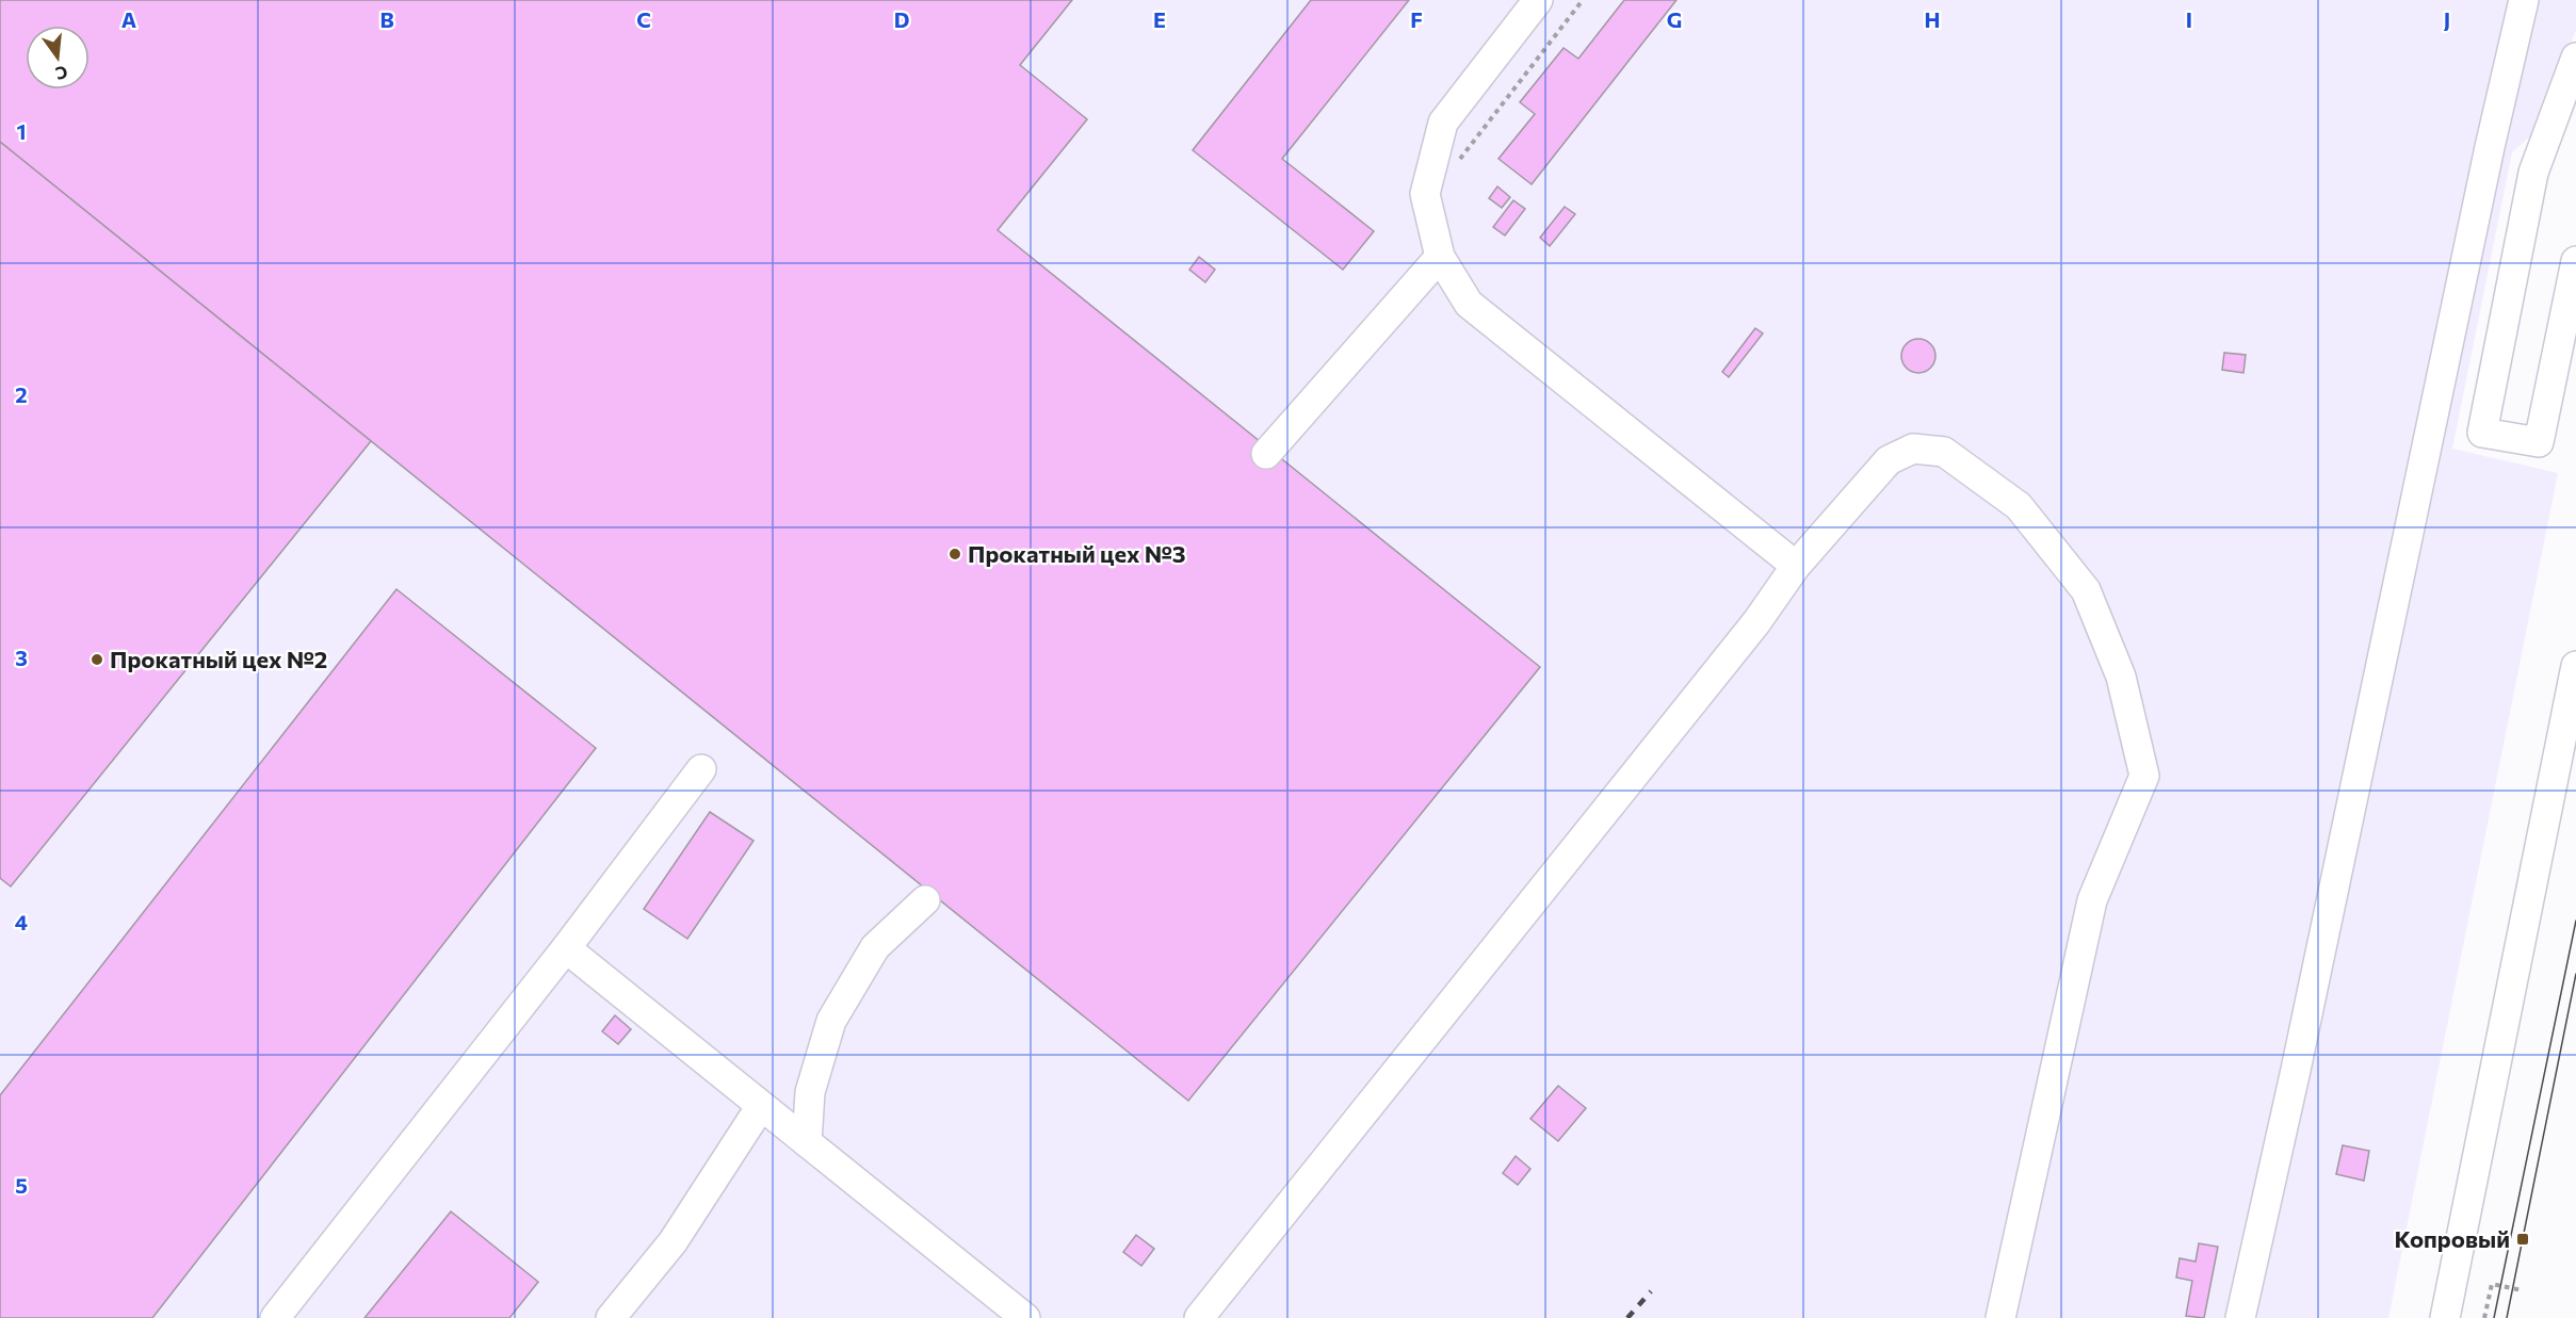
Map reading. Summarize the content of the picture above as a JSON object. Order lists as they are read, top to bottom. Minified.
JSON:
{"places":{"other":["Прокатный цех №3","Прокатный цех №2"],"transit":["Копровый"]},"north":"bottom","grid":{"columns":["A","B","C","D","E","F","G","H","I","J"],"rows":["1","2","3","4","5"]}}
